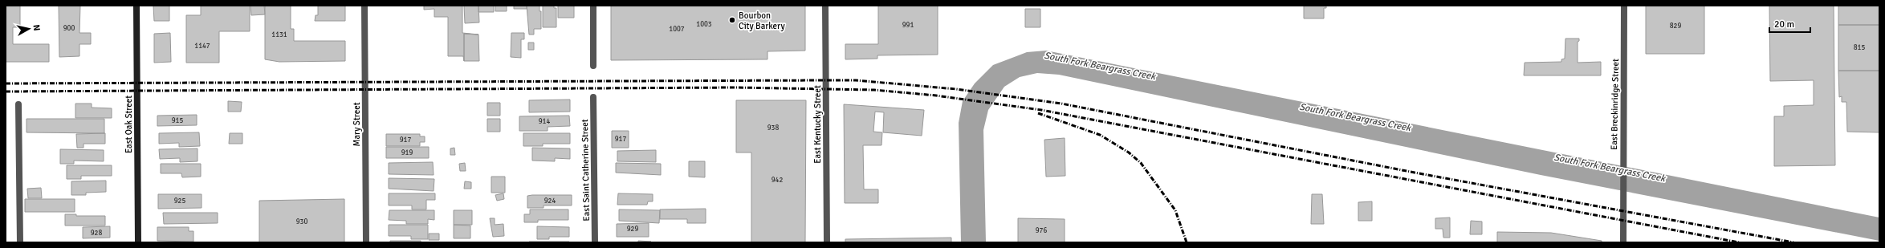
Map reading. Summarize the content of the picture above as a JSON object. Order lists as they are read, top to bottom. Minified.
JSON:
{"streets":{"main road":["East Oak Street"],"street":["East Breckinridge Street","Mary Street","East Kentucky Street","East Saint Catherine Street"]},"water":["South Fork Beargrass Creek"],"places":["Bourbon City Barkery"],"house_numbers":["1003","991","829","900","1007","1131","1147","815","915","914","938","917","917","919","942","925","924","930","929","976","928"],"scale_bar":"20 m","north":"right"}
